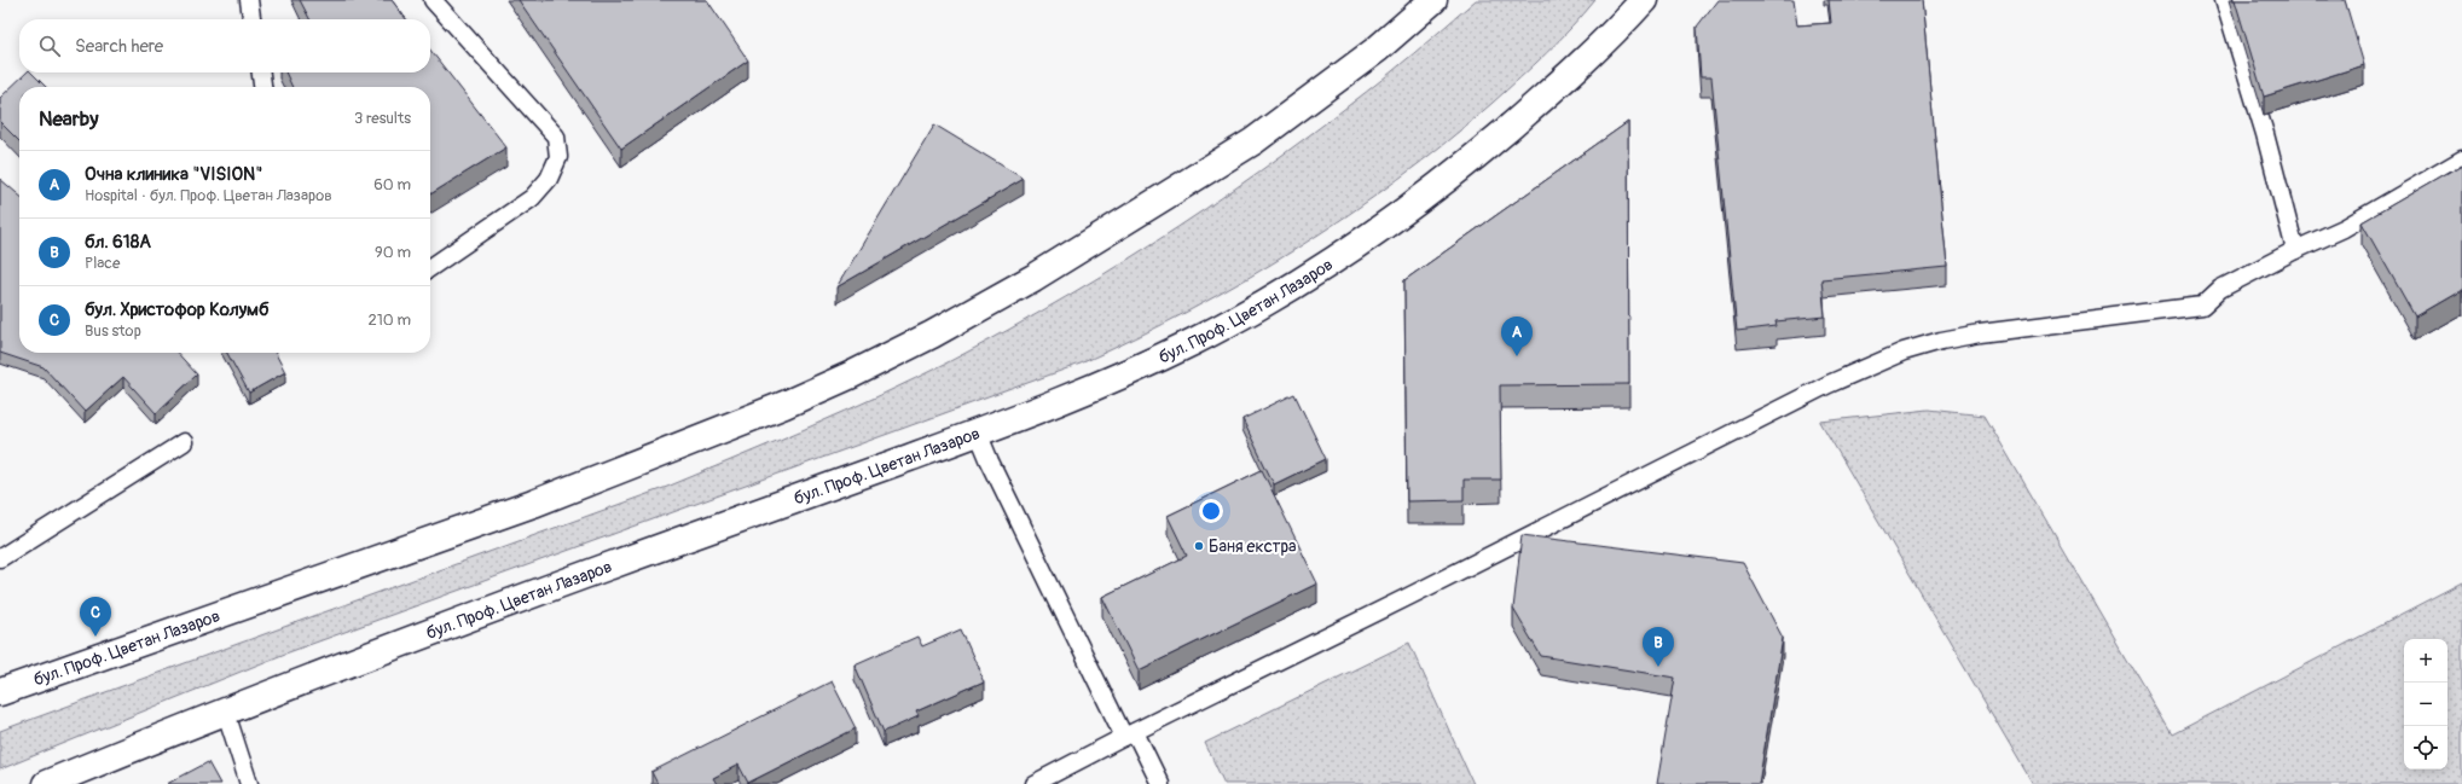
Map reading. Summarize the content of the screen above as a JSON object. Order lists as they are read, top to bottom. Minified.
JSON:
{"streets":{"main road":["бул. Проф. Цветан Лазаров"]},"places":["Баня екстра"],"page":{"search":"Search here","heading":["Nearby","3 results"],"list":[{"mark":"A","name":"Очна клиника \"VISION\"","note":"Hospital · бул. Проф. Цветан Лазаров","value":"60 m"},{"mark":"B","name":"бл. 618А","note":"Place","value":"90 m"},{"mark":"C","name":"бул. Христофор Колумб","note":"Bus stop","value":"210 m"}],"pins":["A","C","B"],"map_buttons":["+","−"]}}
